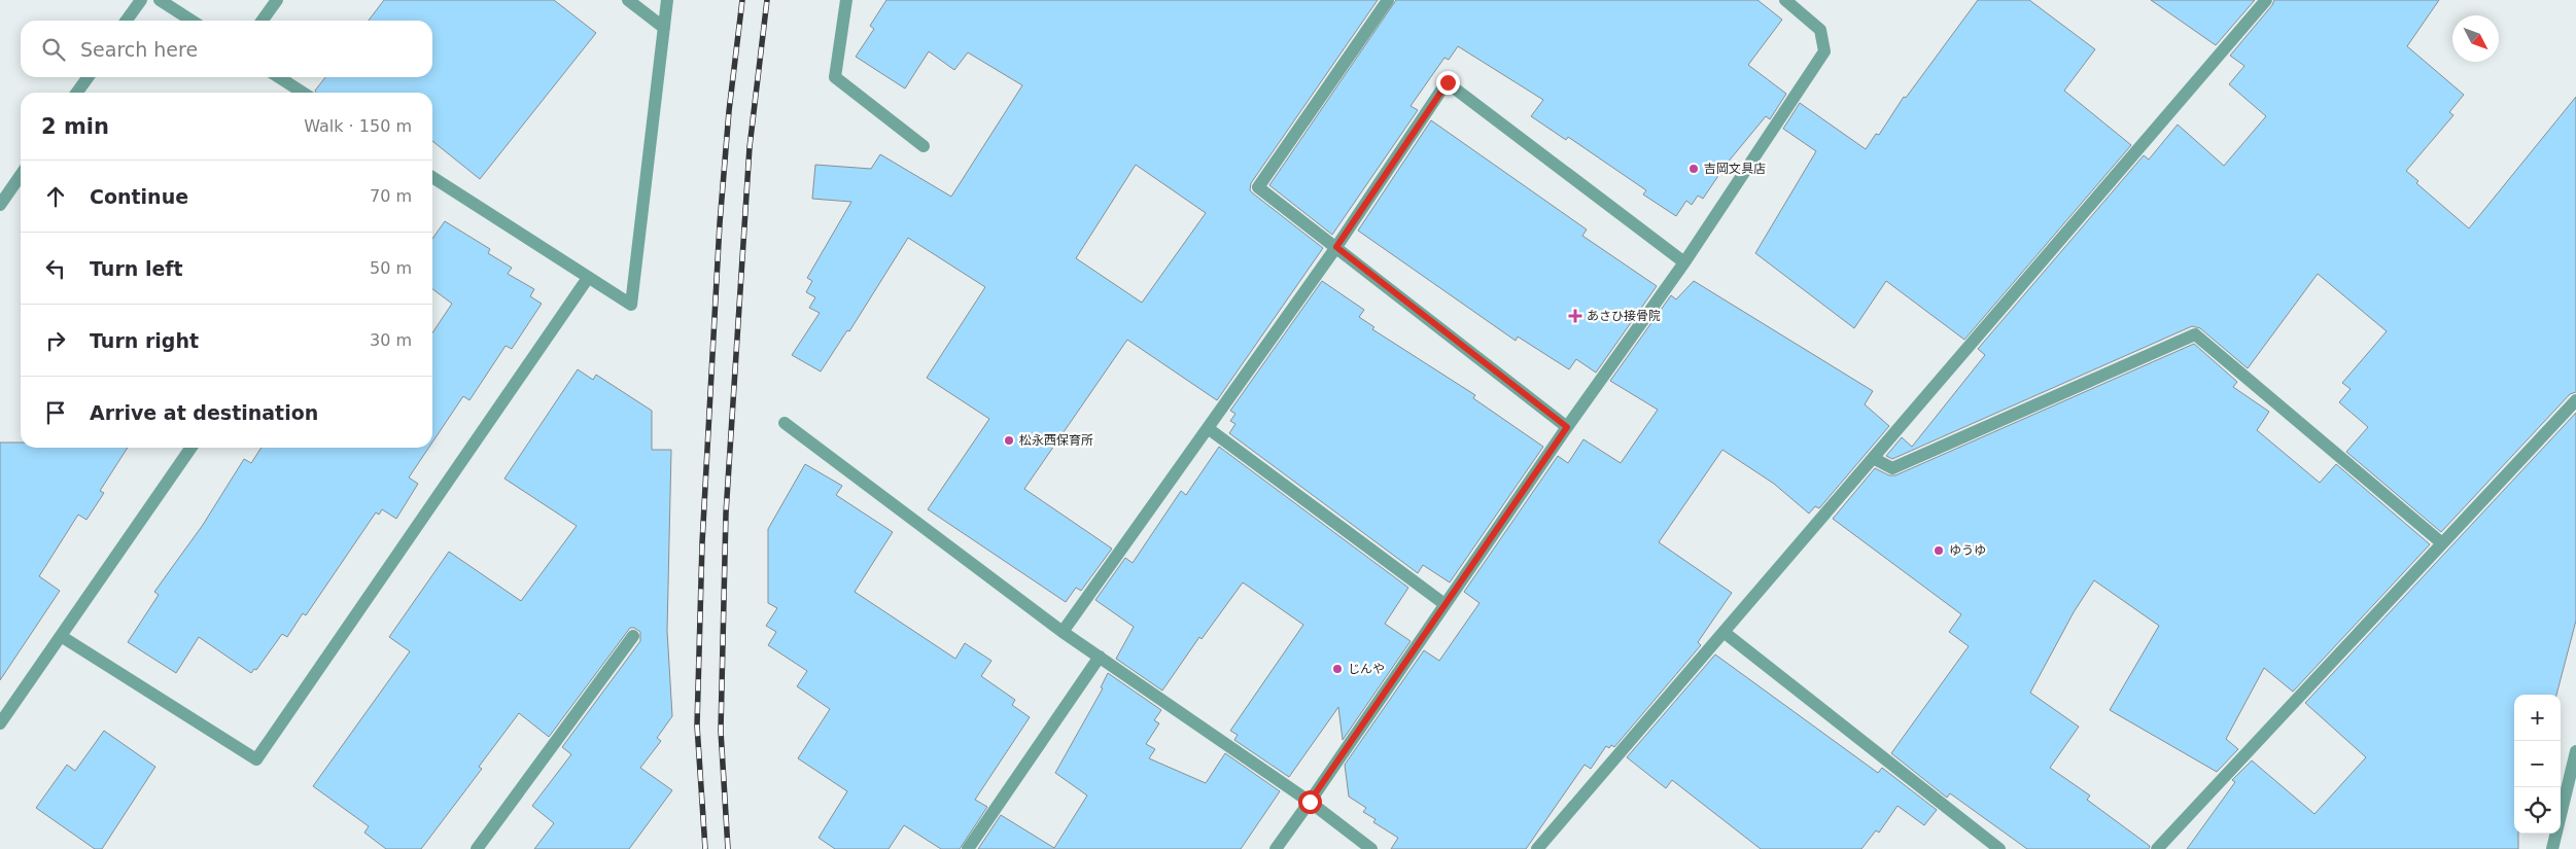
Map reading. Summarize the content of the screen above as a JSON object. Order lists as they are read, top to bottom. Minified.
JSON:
{"places":{"other":["吉岡文具店","松永西保育所","ゆうゆ","じんや"],"health":["あさひ接骨院"]},"north":"bottom right","page":{"search":"Search here","heading":["2 min","Walk · 150 m"],"list":[["Continue","70 m"],["Turn left","50 m"],["Turn right","30 m"],"Arrive at destination"],"map_buttons":["+","−"]}}
